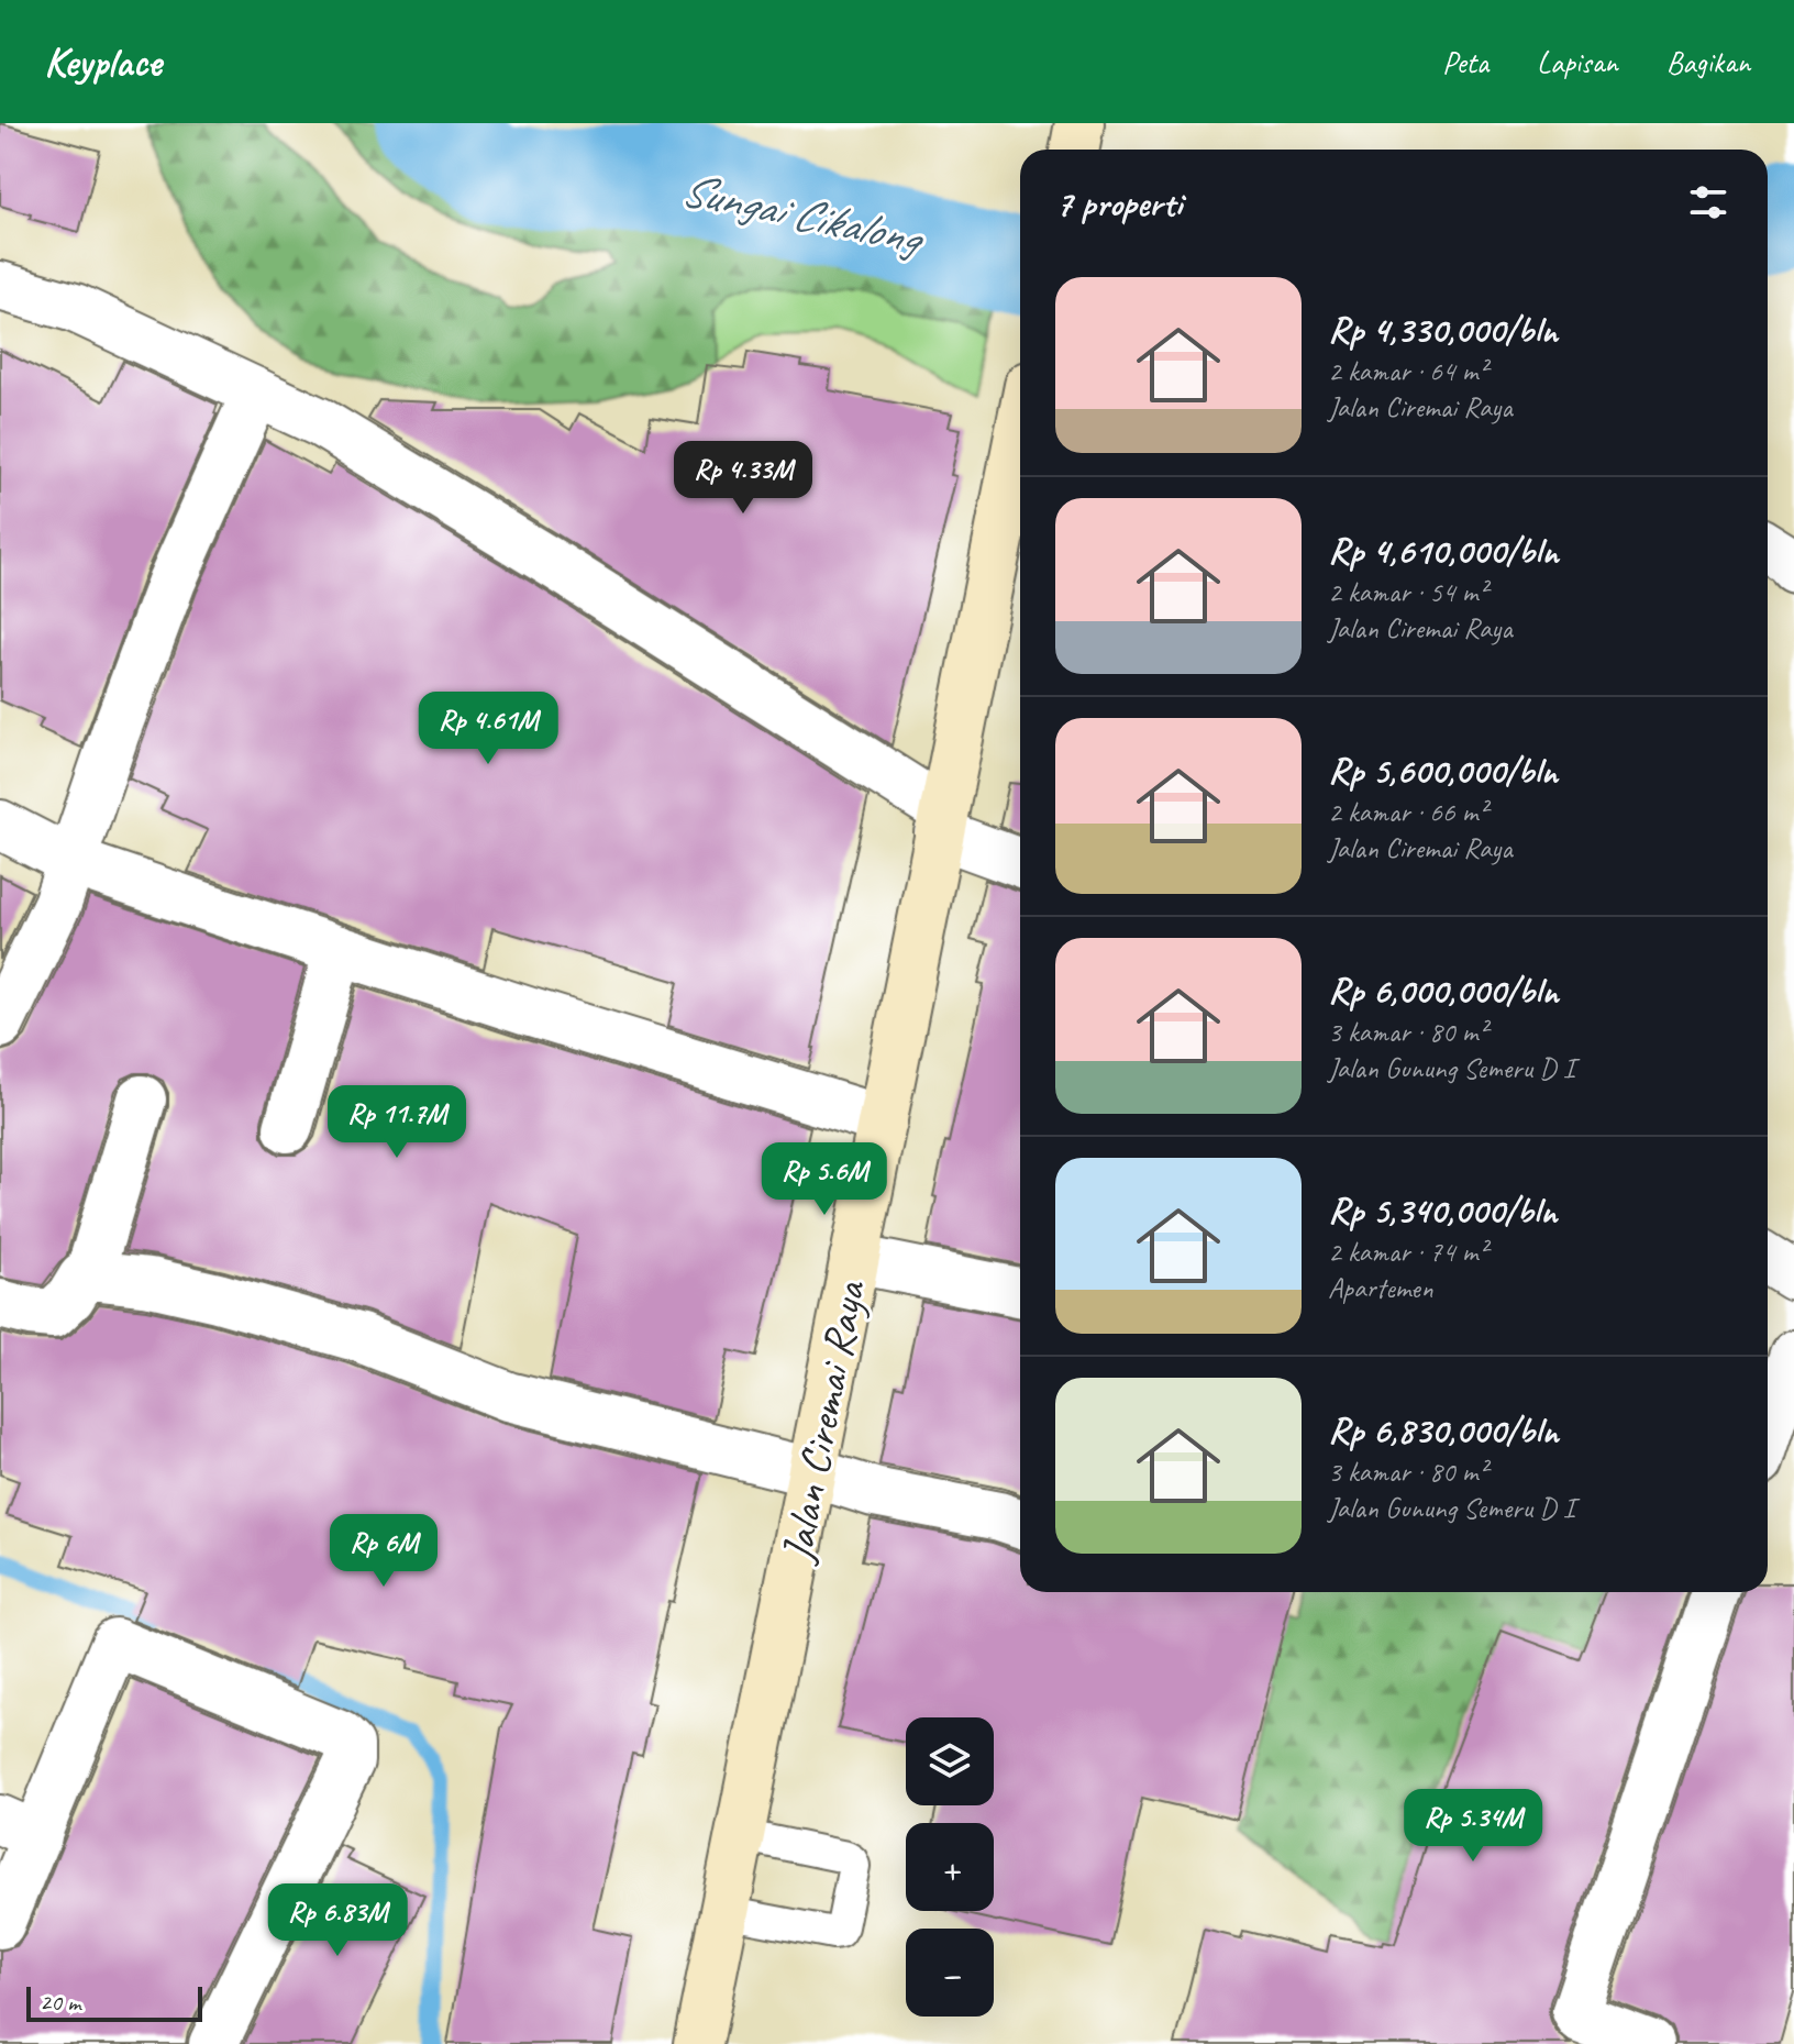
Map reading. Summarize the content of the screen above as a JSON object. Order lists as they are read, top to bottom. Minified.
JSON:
{"streets":{"street":["Jalan Ciremai Raya"]},"water":["Sungai Cikalong"],"scale_bar":"20 m","page":{"header":"Keyplace","nav":["Peta","Lapisan","Bagikan"],"heading":"7 properti","list":[{"name":"Rp 4,330,000/bln","note":"2 kamar · 64 m² · Jalan Ciremai Raya"},{"name":"Rp 4,610,000/bln","note":"2 kamar · 54 m² · Jalan Ciremai Raya"},{"name":"Rp 5,600,000/bln","note":"2 kamar · 66 m² · Jalan Ciremai Raya"},{"name":"Rp 6,000,000/bln","note":"3 kamar · 80 m² · Jalan Gunung Semeru D I"},{"name":"Rp 5,340,000/bln","note":"2 kamar · 74 m² · Apartemen"},{"name":"Rp 6,830,000/bln","note":"3 kamar · 80 m² · Jalan Gunung Semeru D I"}],"price":["Rp 4.33M","Rp 4.61M","Rp 11.7M","Rp 5.6M","Rp 6M","Rp 5.34M","Rp 6.83M"],"map_buttons":["+","−"],"scale":"20 m"}}
